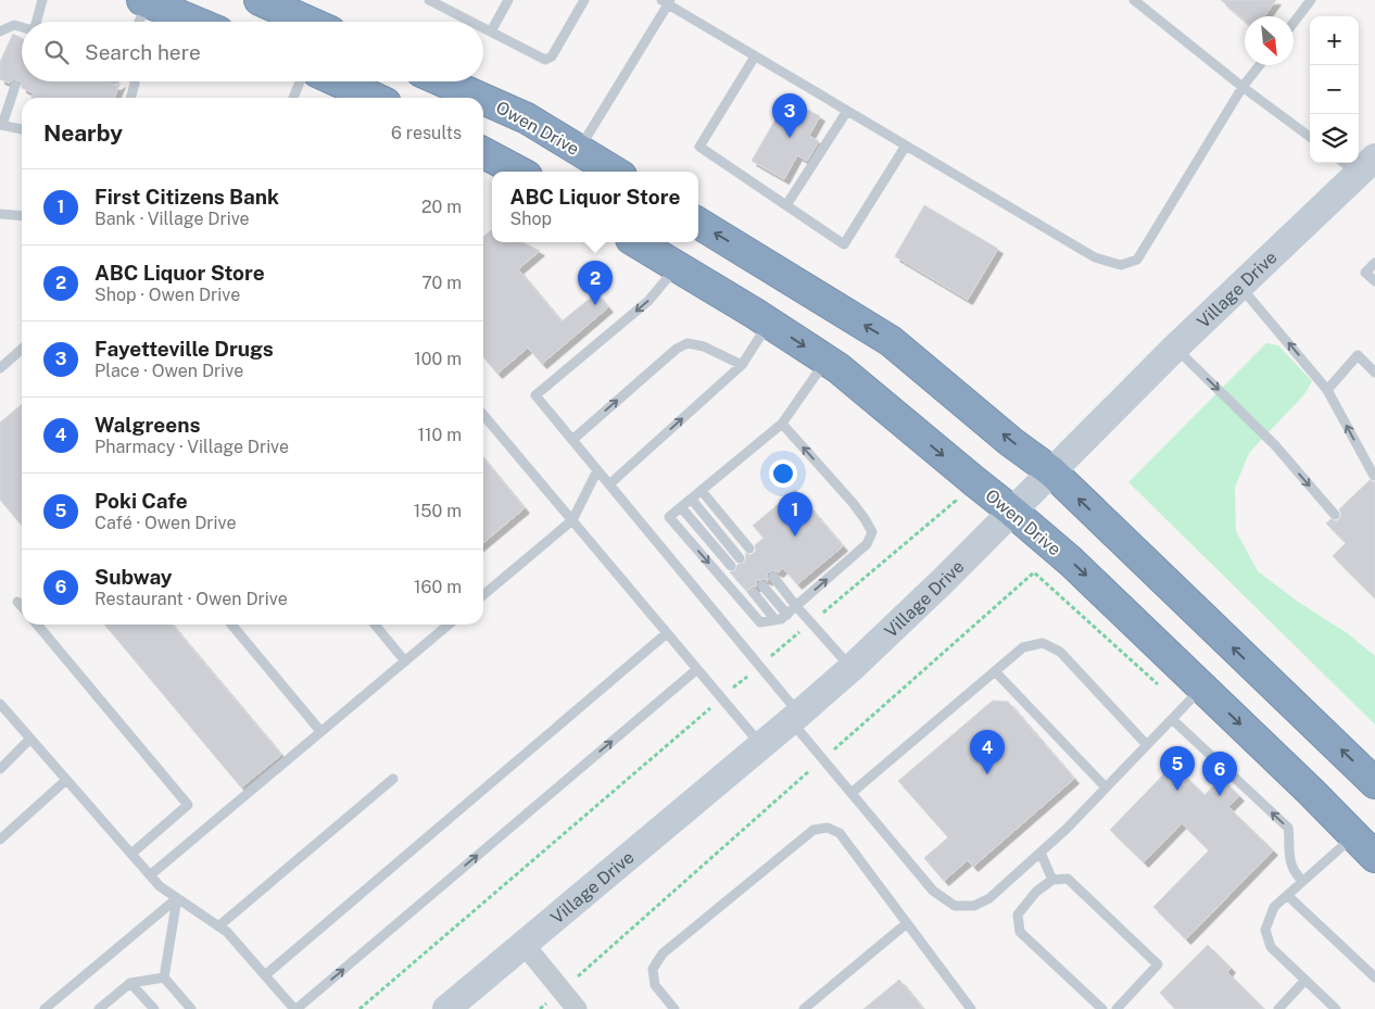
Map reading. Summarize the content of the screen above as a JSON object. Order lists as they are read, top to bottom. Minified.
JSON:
{"streets":{"highway":["Owen Drive"],"main road":["Village Drive"]},"crossings":[["Owen Drive","Village Drive"]],"north":"bottom right","page":{"map_buttons":["+","−"],"search":"Search here","pins":["3","2","1","4","5","6"],"heading":["Nearby","6 results"],"list":[{"mark":"1","name":"First Citizens Bank","note":"Bank · Village Drive","value":"20 m"},{"mark":"2","name":"ABC Liquor Store","note":"Shop · Owen Drive","value":"70 m"},{"mark":"3","name":"Fayetteville Drugs","note":"Place · Owen Drive","value":"100 m"},{"mark":"4","name":"Walgreens","note":"Pharmacy · Village Drive","value":"110 m"},{"mark":"5","name":"Poki Cafe","note":"Café · Owen Drive","value":"150 m"},{"mark":"6","name":"Subway","note":"Restaurant · Owen Drive","value":"160 m"}],"popup":["ABC Liquor Store","Shop"]}}
